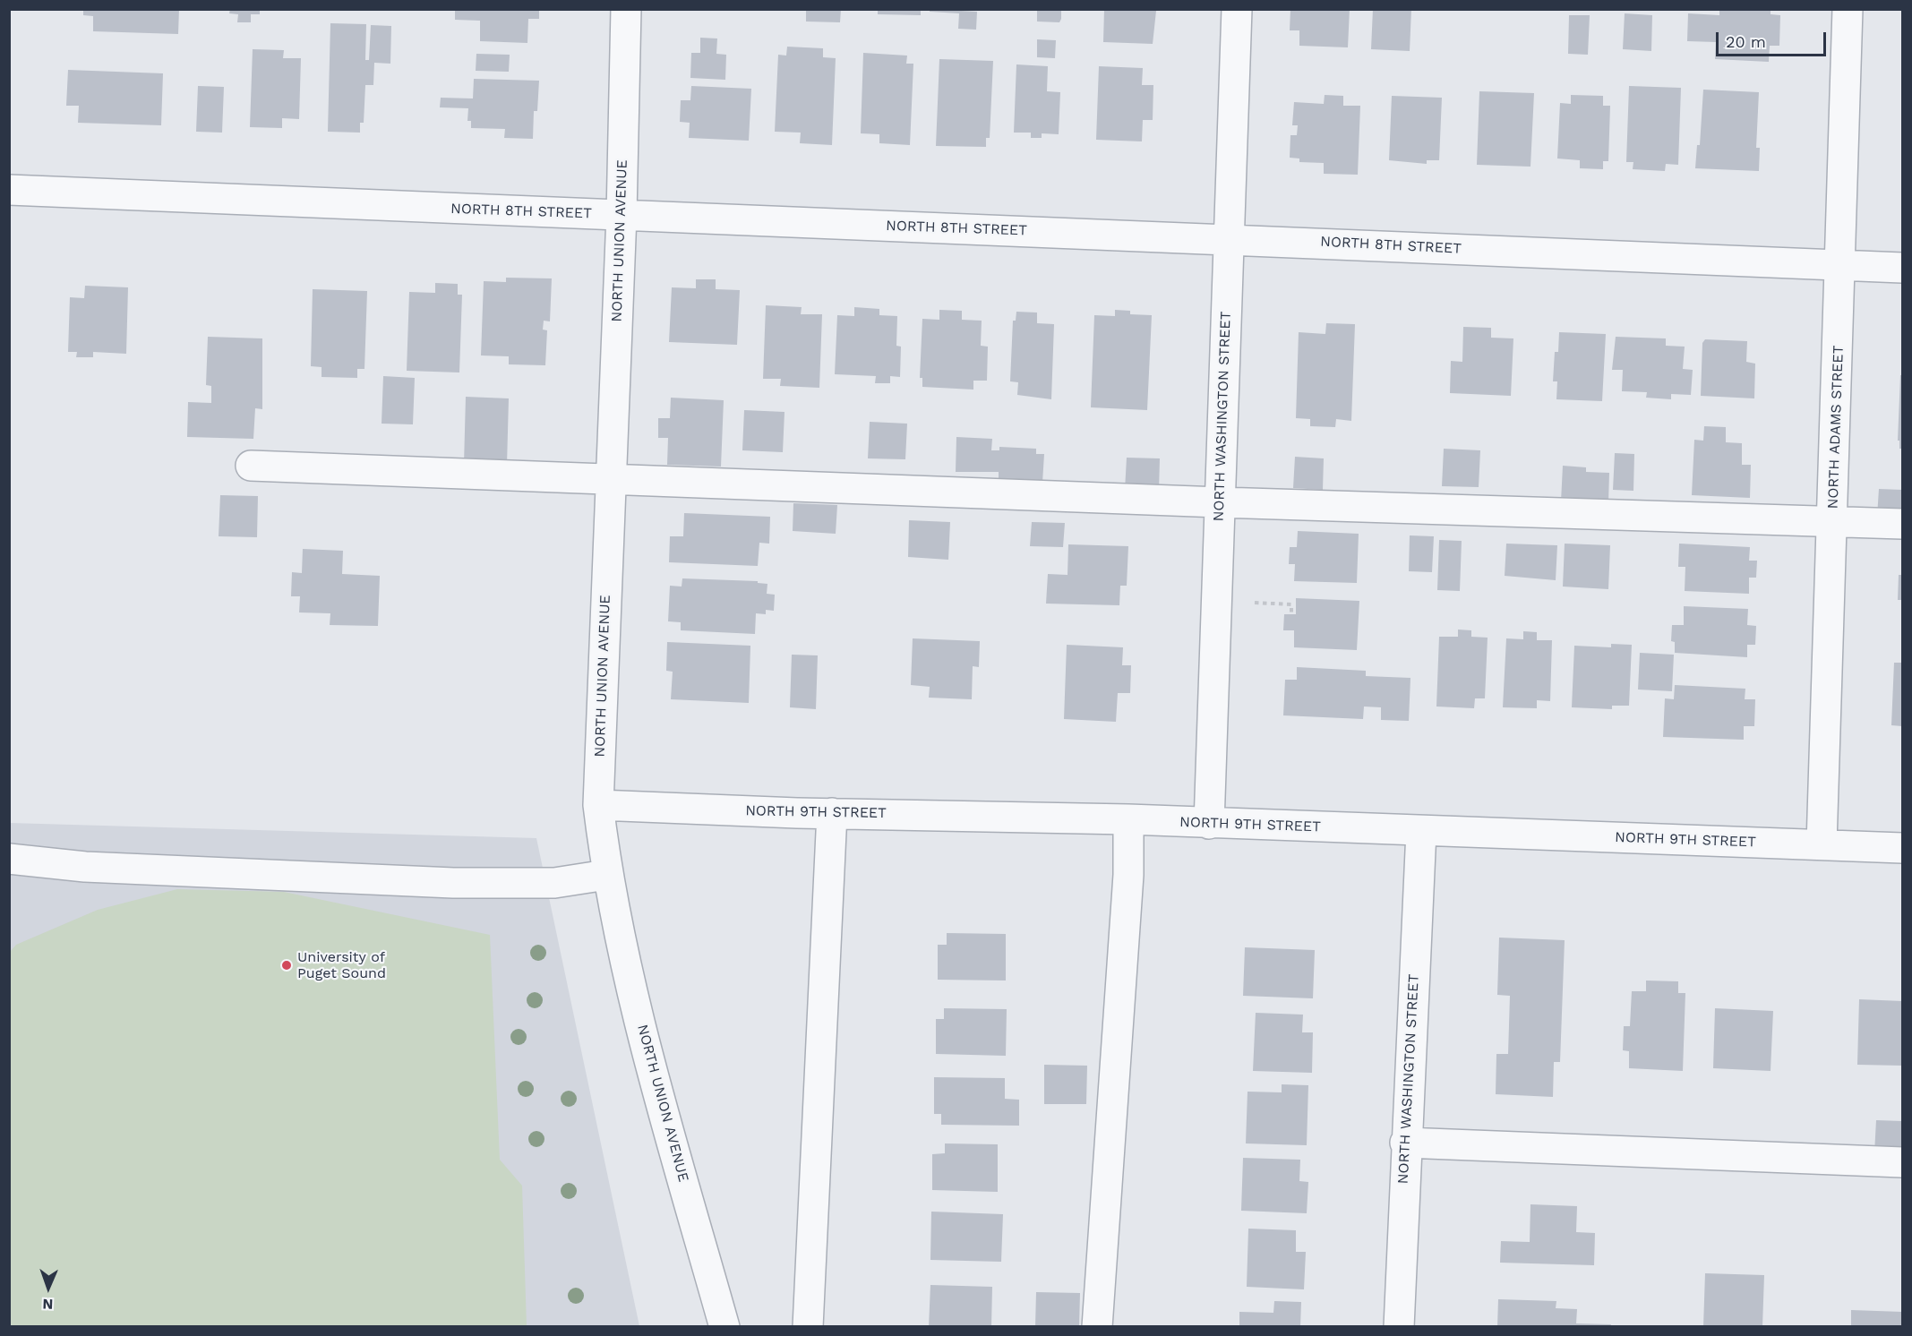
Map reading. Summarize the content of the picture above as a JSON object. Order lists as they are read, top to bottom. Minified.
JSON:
{"streets":{"street":["NORTH 8TH STREET","NORTH UNION AVENUE","NORTH WASHINGTON STREET","NORTH ADAMS STREET","NORTH 9TH STREET"]},"crossings":[["NORTH 8TH STREET","NORTH UNION AVENUE"],["NORTH 8TH STREET","NORTH WASHINGTON STREET"],["NORTH 8TH STREET","NORTH ADAMS STREET"],["NORTH UNION AVENUE","NORTH 9TH STREET"],["NORTH WASHINGTON STREET","NORTH 9TH STREET"],["NORTH ADAMS STREET","NORTH 9TH STREET"]],"places":["University of Puget Sound"],"scale_bar":"20 m","north":"bottom"}
